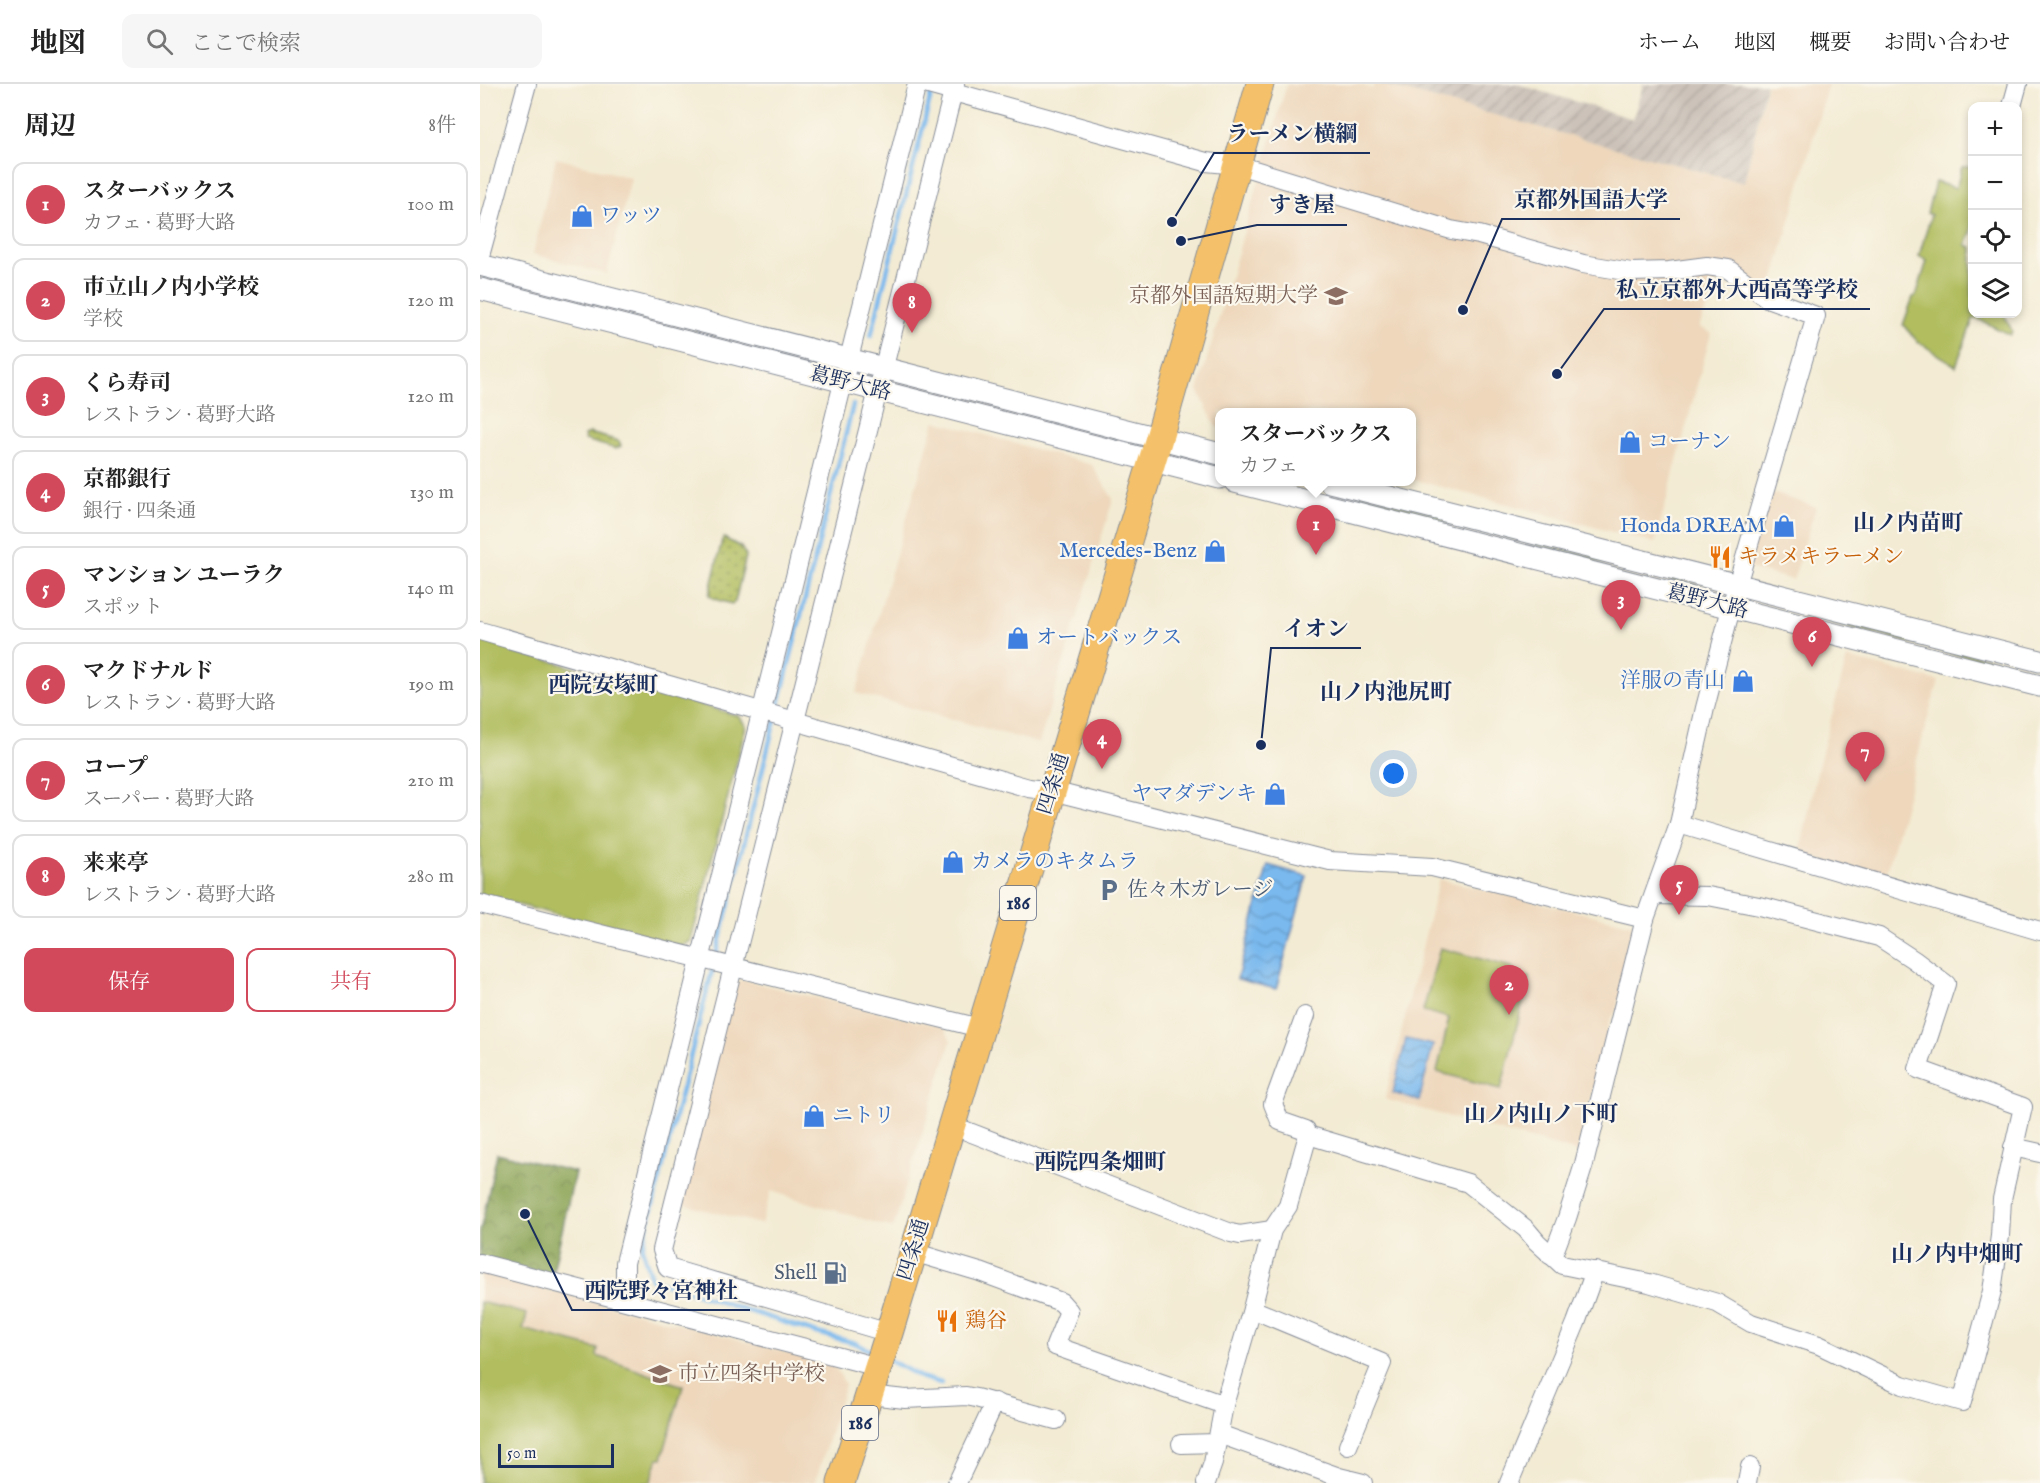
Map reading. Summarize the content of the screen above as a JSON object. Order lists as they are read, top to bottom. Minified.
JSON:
{"streets":{"main road":["四条通","186"],"street":["葛野大路"]},"crossings":[["葛野大路","四条通"]],"districts":["山ノ内苗町","西院安塚町","山ノ内池尻町","山ノ内山ノ下町","西院四条畑町","山ノ内中畑町"],"places":{"shop":["ワッツ","コーナン","Honda DREAM","Mercedes-Benz","オートバックス","洋服の青山","ヤマダデンキ","カメラのキタムラ","ニトリ"],"other":["ラーメン横綱","すき屋","京都外国語大学","私立京都外大西高等学校","イオン","西院野々宮神社"],"school or university":["京都外国語短期大学","市立四条中学校"],"restaurant":["キラメキラーメン","鶏谷"],"parking":["佐々木ガレージ"],"fuel station":["Shell"]},"scale_bar":"50 m","page":{"header":"地図","search":"ここで検索","nav":["ホーム","地図","概要","お問い合わせ"],"heading":["周辺","8件"],"map_buttons":["+","−"],"list":[{"mark":"1","name":"スターバックス","note":"カフェ · 葛野大路","value":"100 m"},{"mark":"2","name":"市立山ノ内小学校","note":"学校","value":"120 m"},{"mark":"3","name":"くら寿司","note":"レストラン · 葛野大路","value":"120 m"},{"mark":"4","name":"京都銀行","note":"銀行 · 四条通","value":"130 m"},{"mark":"5","name":"マンション ユーラク","note":"スポット","value":"140 m"},{"mark":"6","name":"マクドナルド","note":"レストラン · 葛野大路","value":"190 m"},{"mark":"7","name":"コープ","note":"スーパー · 葛野大路","value":"210 m"},{"mark":"8","name":"来来亭","note":"レストラン · 葛野大路","value":"280 m"}],"pins":["8","1","3","6","4","7","5","2"],"popup":["スターバックス","カフェ"],"buttons":["保存","共有"],"scale":"50 m"}}
